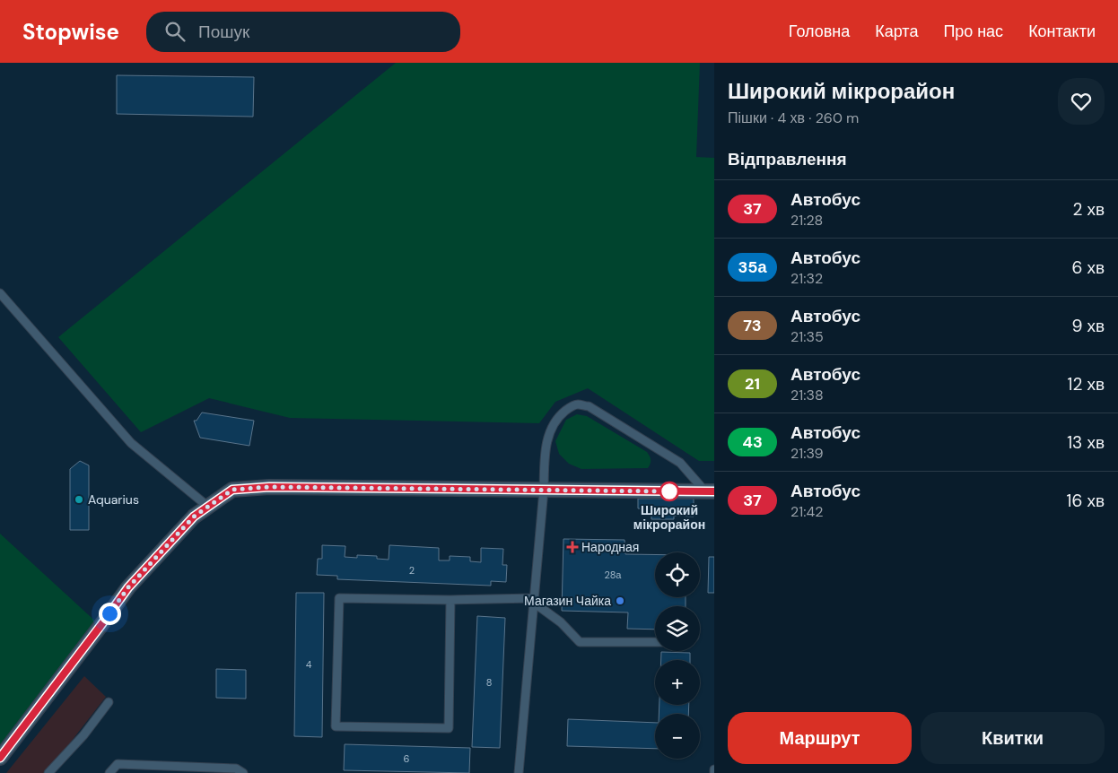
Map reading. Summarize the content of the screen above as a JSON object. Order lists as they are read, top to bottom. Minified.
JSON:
{"places":{"other":["Широкий мікрорайон","Aquarius","Магазин Чайка"],"health":["Народная"]},"lines":["bus line 37"],"house_numbers":["2","28а","4","8","6"],"page":{"header":"Stopwise","search":"Пошук","nav":["Головна","Карта","Про нас","Контакти"],"heading":[["Широкий мікрорайон","Пішки · 4 хв · 260 m"],"Відправлення"],"list":[{"mark":"37","name":"Автобус","note":"21:28","value":"2 хв"},{"mark":"35а","name":"Автобус","note":"21:32","value":"6 хв"},{"mark":"73","name":"Автобус","note":"21:35","value":"9 хв"},{"mark":"21","name":"Автобус","note":"21:38","value":"12 хв"},{"mark":"43","name":"Автобус","note":"21:39","value":"13 хв"},{"mark":"37","name":"Автобус","note":"21:42","value":"16 хв"}],"map_buttons":["+","−"],"buttons":["Маршрут","Квитки"]}}
